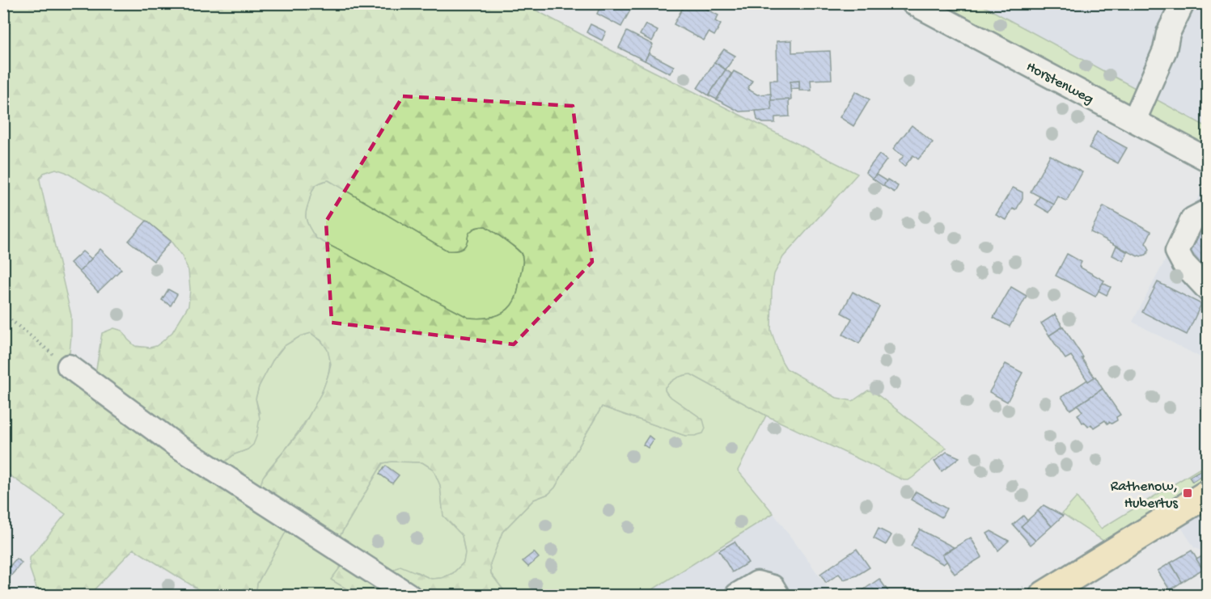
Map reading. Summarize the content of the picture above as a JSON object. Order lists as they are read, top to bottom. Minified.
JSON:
{"streets":{"street":["Horstenweg"]},"places":{"transit":["Rathenow, Hubertus"]}}
